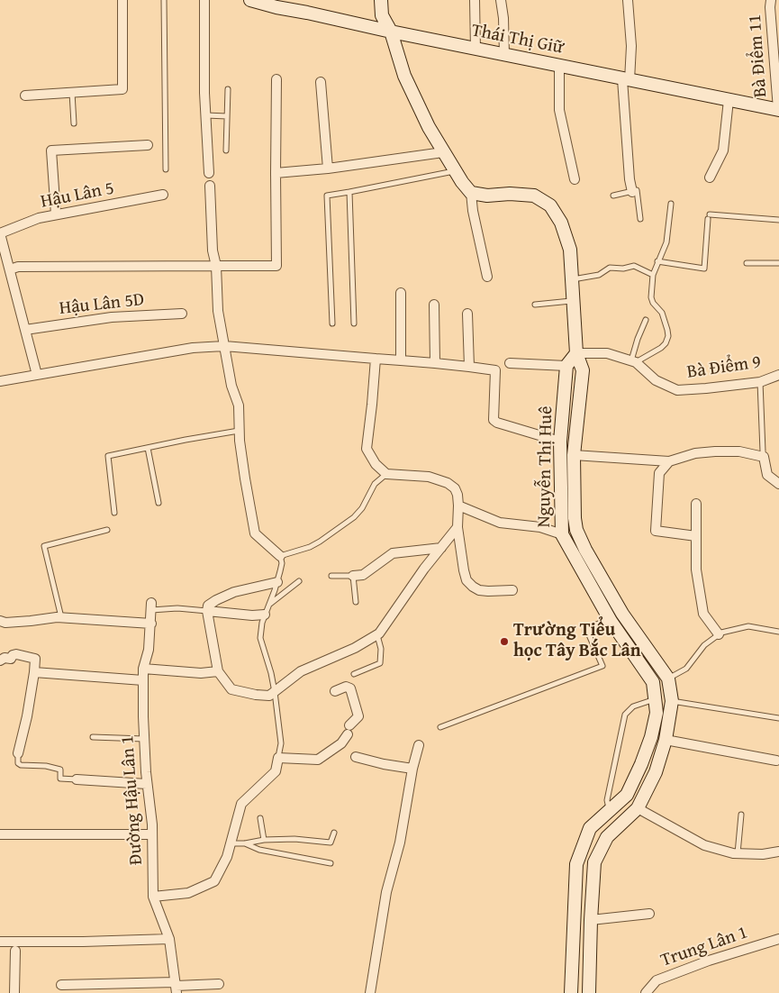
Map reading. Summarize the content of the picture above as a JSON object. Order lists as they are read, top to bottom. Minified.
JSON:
{"streets":{"street":["Thái Thị Giữ","Bà Điểm 11","Hậu Lân 5","Hậu Lân 5D","Bà Điểm 9","Nguyễn Thị Huê","Đường Hậu Lân 1","Trung Lân 1"]},"crossings":[["Thái Thị Giữ","Bà Điểm 11"],["Bà Điểm 9","Nguyễn Thị Huê"]],"places":["Trường Tiểu học Tây Bắc Lân"]}
